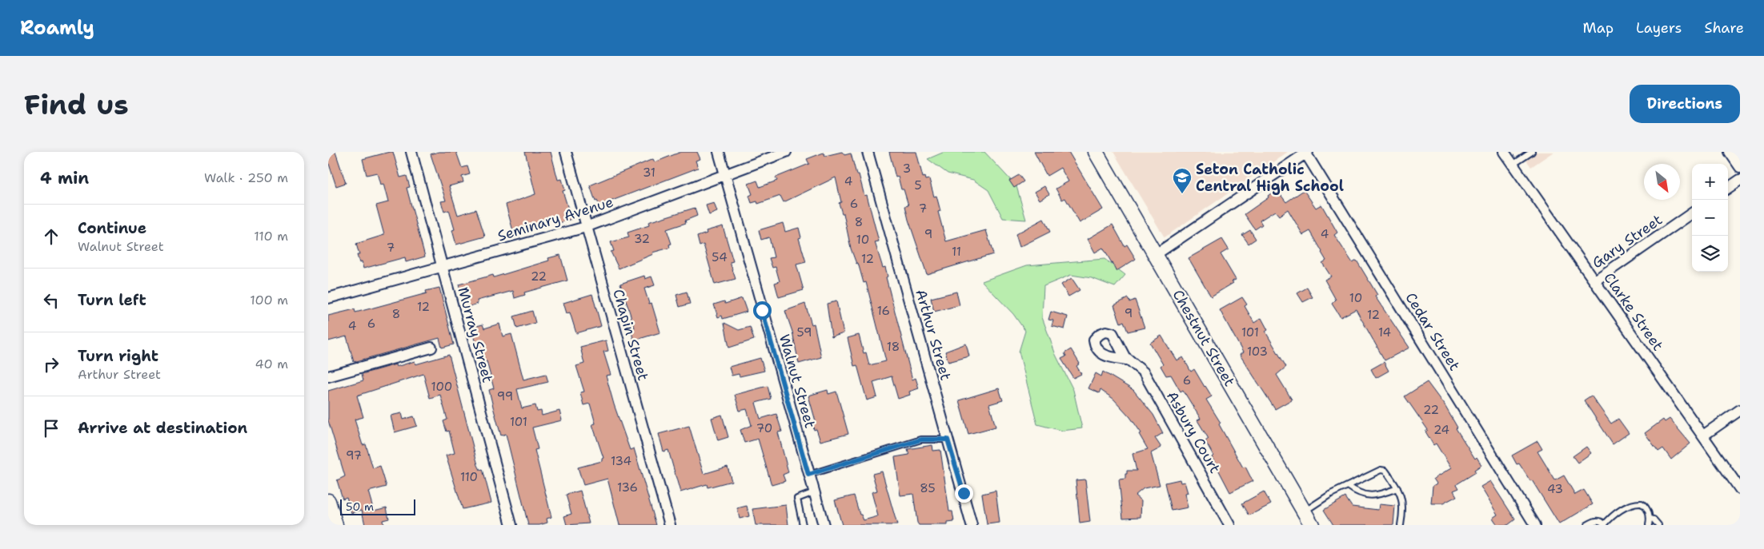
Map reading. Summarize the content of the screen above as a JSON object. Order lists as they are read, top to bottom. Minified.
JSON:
{"streets":{"street":["Seminary Avenue","Gary Street","Clarke Street","Cedar Street","Murray Street","Chapin Street","Arthur Street","Chestnut Street","Walnut Street","Asbury Court"]},"crossings":[["Seminary Avenue","Murray Street"],["Seminary Avenue","Chapin Street"],["Seminary Avenue","Walnut Street"],["Gary Street","Clarke Street"]],"places":{"school or university":["Seton Catholic Central High School"]},"house_numbers":["3","31","4","5","6","7","8","9","4","32","10","7","11","54","12","22","10","12","16","9","8","12","6","4","59","101","14","18","103","6","100","99","22","101","70","24","97","134","110","136","85","43"],"scale_bar":"50 m","north":"bottom right","page":{"header":"Roamly","nav":["Map","Layers","Share"],"buttons":"Directions","title":"Find us","heading":["4 min","Walk · 250 m"],"map_buttons":["+","−"],"list":[["Continue","Walnut Street","110 m"],["Turn left","100 m"],["Turn right","Arthur Street","40 m"],"Arrive at destination"],"scale":"50 m"}}
